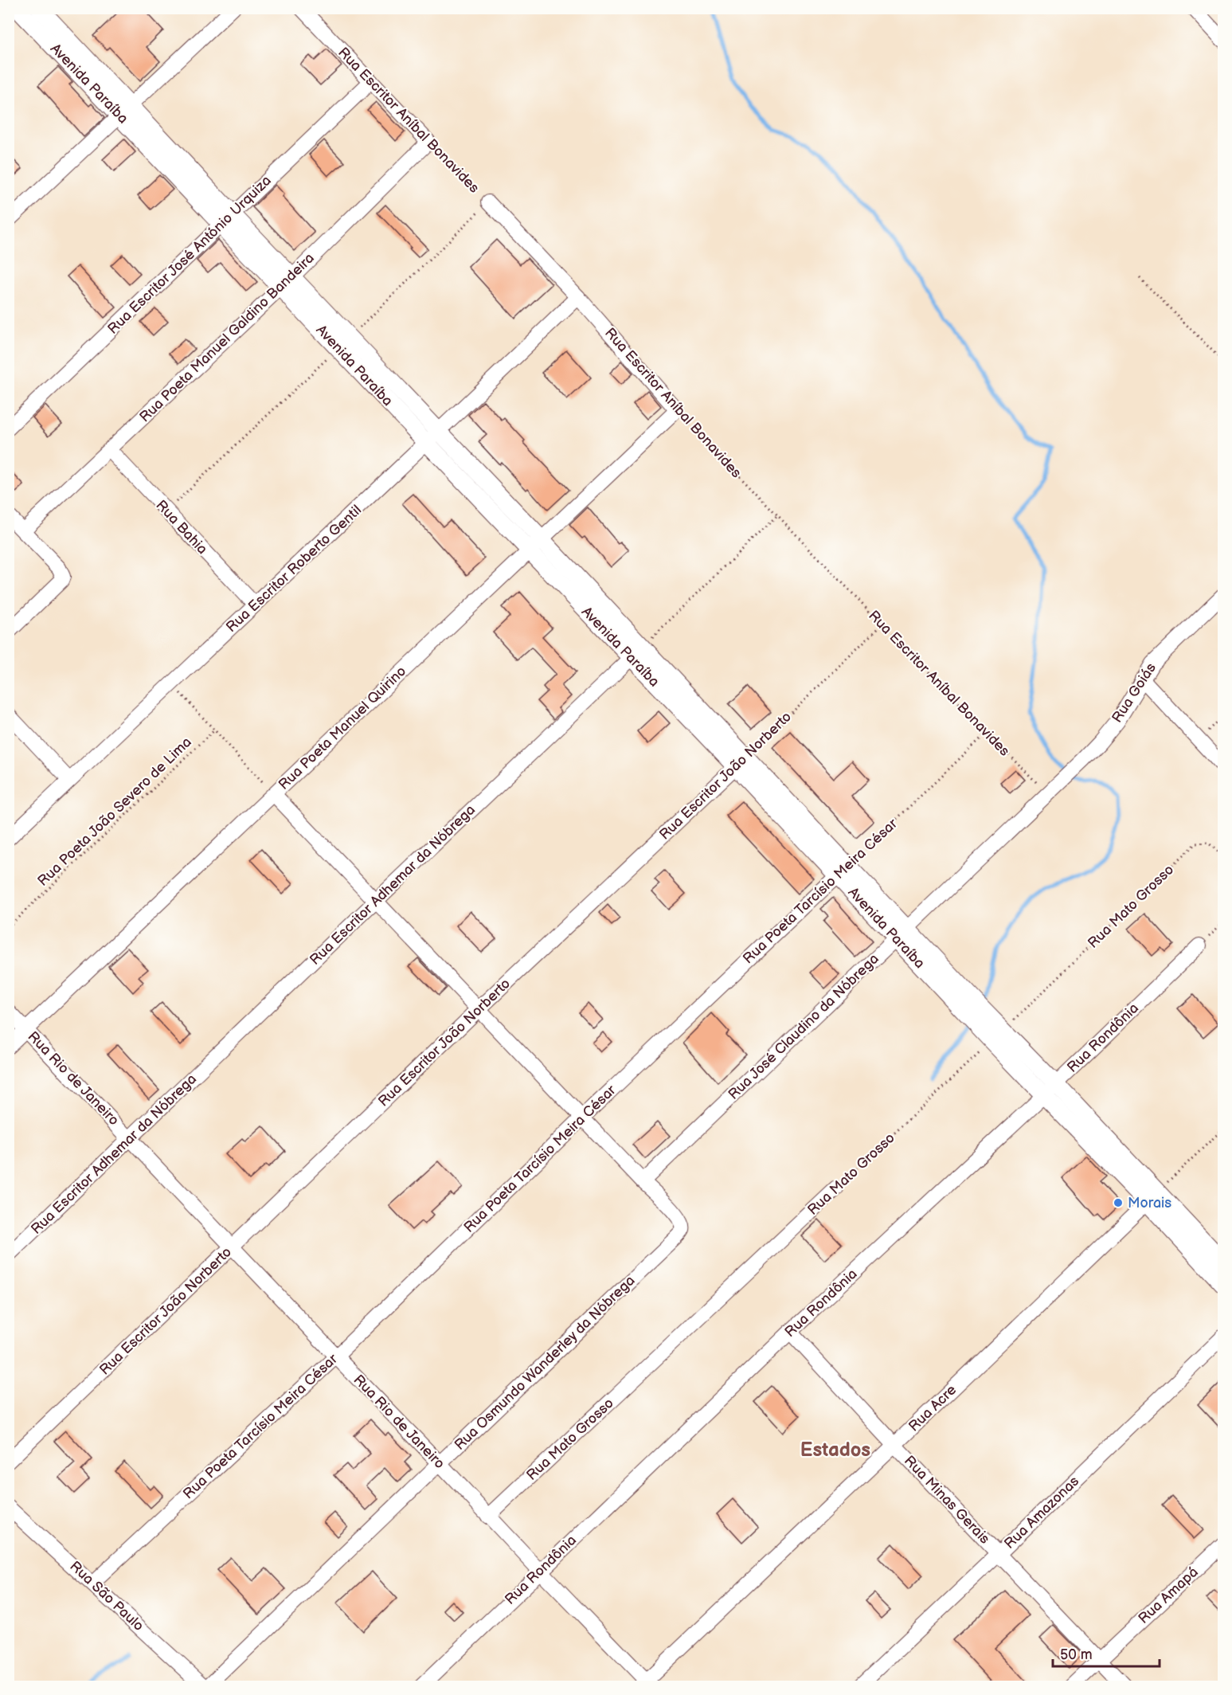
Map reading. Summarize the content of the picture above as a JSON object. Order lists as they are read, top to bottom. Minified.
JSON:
{"streets":{"street":["Avenida Paraíba","Rua Escritor Aníbal Bonavides","Rua Escritor José António Urquiza","Rua Poeta Manuel Galdino Bandeira","Rua Bahia","Rua Escritor Roberto Gentil","Rua Goiás","Rua Poeta Manuel Quirino","Rua Escritor João Norberto","Rua Escritor Adhemar da Nóbrega","Rua Poeta Tarcísio Meira César","Rua Mato Grosso","Rua José Claudino da Nóbrega","Rua Rondônia","Rua Rio de Janeiro","Rua Osmundo Wanderley da Nóbrega","Rua Acre","Rua Minas Gerais","Rua Amazonas","Rua Amapá","Rua São Paulo"],"path":["Rua Poeta João Severo de Lima"]},"crossings":[["Avenida Paraíba","Rua Escritor José António Urquiza"],["Avenida Paraíba","Rua Poeta Manuel Galdino Bandeira"],["Avenida Paraíba","Rua Escritor Roberto Gentil"],["Avenida Paraíba","Rua Poeta Manuel Quirino"],["Avenida Paraíba","Rua Escritor João Norberto"],["Avenida Paraíba","Rua Escritor Adhemar da Nóbrega"],["Avenida Paraíba","Rua Poeta Tarcísio Meira César"],["Avenida Paraíba","Rua Mato Grosso"],["Avenida Paraíba","Rua José Claudino da Nóbrega"],["Avenida Paraíba","Rua Rondônia"],["Avenida Paraíba","Rua Acre"],["Rua Escritor Aníbal Bonavides","Rua Escritor José António Urquiza"],["Rua Escritor Aníbal Bonavides","Rua Poeta Manuel Galdino Bandeira"],["Rua Escritor Aníbal Bonavides","Rua Escritor Roberto Gentil"],["Rua Escritor Aníbal Bonavides","Rua Goiás"],["Rua Escritor Aníbal Bonavides","Rua Poeta Manuel Quirino"],["Rua Escritor Aníbal Bonavides","Rua Escritor João Norberto"],["Rua Escritor Aníbal Bonavides","Rua Poeta Tarcísio Meira César"],["Rua Escritor Aníbal Bonavides","Rua José Claudino da Nóbrega"],["Rua Poeta Manuel Galdino Bandeira","Rua Bahia"],["Rua Bahia","Rua Escritor Roberto Gentil"],["Rua Goiás","Rua José Claudino da Nóbrega"],["Rua Poeta Manuel Quirino","Rua Rio de Janeiro"],["Rua Escritor João Norberto","Rua Rio de Janeiro"],["Rua Escritor Adhemar da Nóbrega","Rua Rio de Janeiro"],["Rua Poeta Tarcísio Meira César","Rua Rio de Janeiro"],["Rua Poeta Tarcísio Meira César","Rua São Paulo"],["Rua Mato Grosso","Rua Rio de Janeiro"],["Rua José Claudino da Nóbrega","Rua Osmundo Wanderley da Nóbrega"],["Rua Rondônia","Rua Rio de Janeiro"],["Rua Rondônia","Rua Minas Gerais"],["Rua Rio de Janeiro","Rua Osmundo Wanderley da Nóbrega"],["Rua Rio de Janeiro","Rua Acre"],["Rua Osmundo Wanderley da Nóbrega","Rua São Paulo"],["Rua Acre","Rua Minas Gerais"],["Rua Minas Gerais","Rua Amazonas"],["Rua Minas Gerais","Rua Amapá"]],"districts":["Estados"],"places":["Morais"],"scale_bar":"50 m"}
